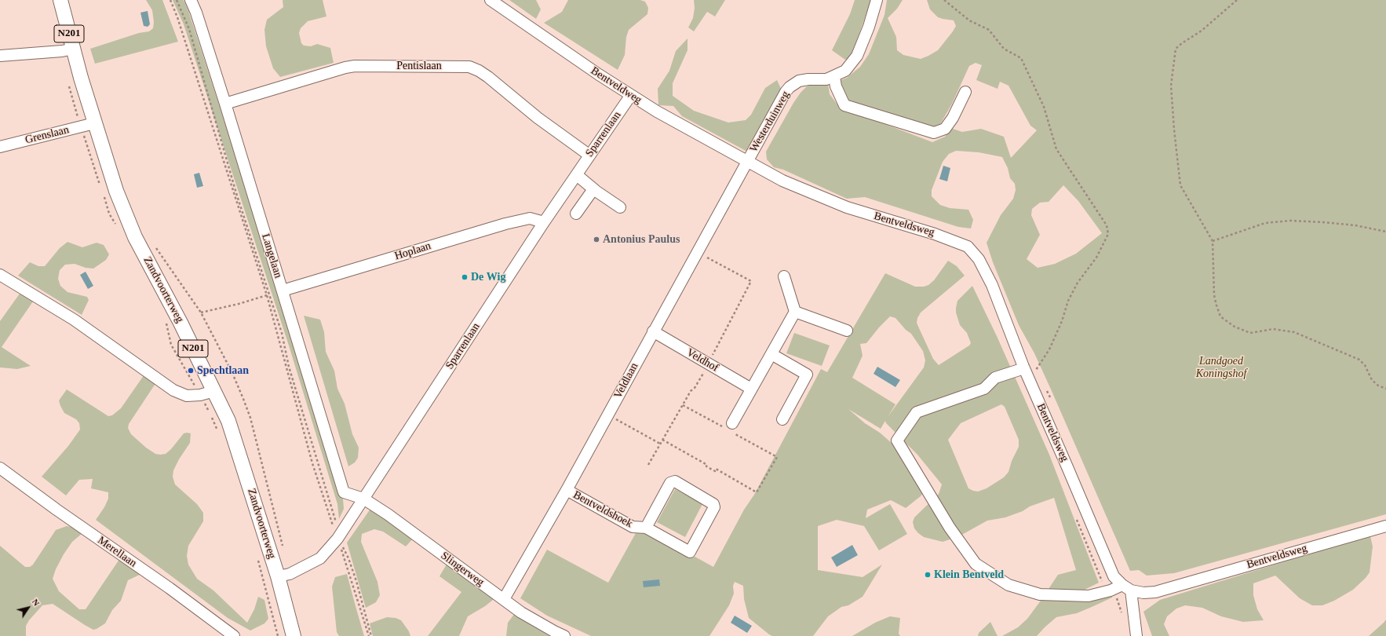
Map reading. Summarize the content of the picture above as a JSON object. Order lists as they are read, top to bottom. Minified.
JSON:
{"streets":{"main road":["N201","Zandvoorterweg"],"street":["Pentislaan","Bentveldweg","Westerduinweg","Sparrenlaan","Grenslaan","Bentveldsweg","Hoplaan","Langelaan","Veldhof","Veldlaan","Bentveldshoek","Merellaan","Slingerweg"]},"crossings":[["N201","Zandvoorterweg"],["Pentislaan","Sparrenlaan"],["Pentislaan","Langelaan"],["Bentveldweg","Westerduinweg"],["Bentveldweg","Sparrenlaan"],["Bentveldweg","Bentveldsweg"],["Bentveldweg","Veldlaan"],["Westerduinweg","Bentveldsweg"],["Westerduinweg","Veldlaan"],["Sparrenlaan","Hoplaan"],["Sparrenlaan","Langelaan"],["Sparrenlaan","Zandvoorterweg"],["Sparrenlaan","Slingerweg"],["Grenslaan","Zandvoorterweg"],["Bentveldsweg","Veldlaan"],["Hoplaan","Langelaan"],["Langelaan","Slingerweg"],["Veldhof","Veldlaan"],["Veldlaan","Bentveldshoek"],["Veldlaan","Slingerweg"]],"parks":["Landgoed Koningshof"],"places":["Antonius Paulus","De Wig","Spechtlaan","Klein Bentveld"],"north":"top right"}
